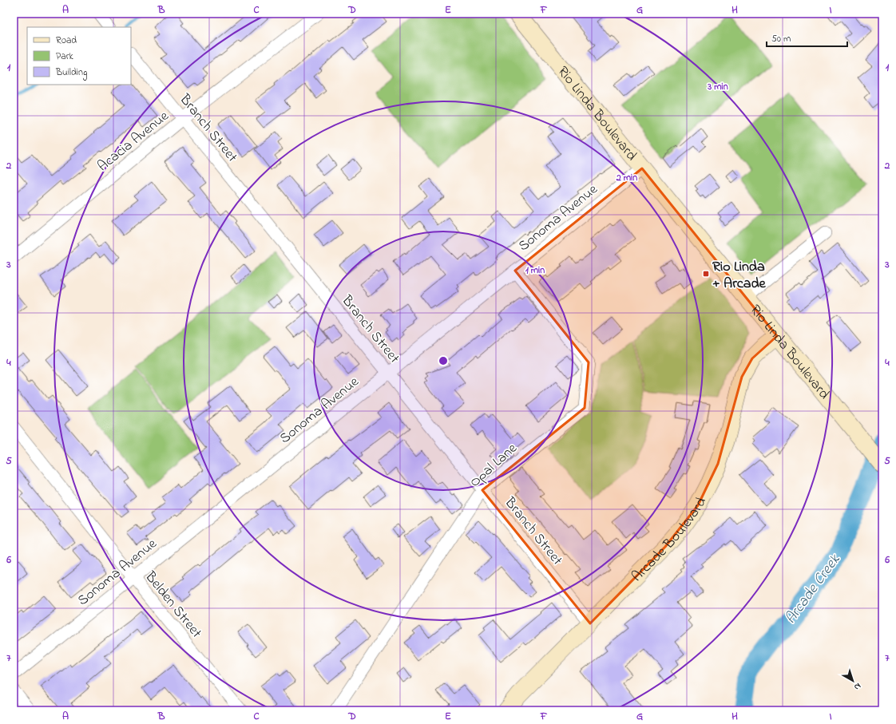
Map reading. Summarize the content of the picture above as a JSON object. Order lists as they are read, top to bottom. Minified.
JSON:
{"streets":{"main road":["Rio Linda Boulevard","Arcade Boulevard"],"street":["Branch Street","Acacia Avenue","Sonoma Avenue","Opal Lane","Belden Street"]},"crossings":[["Rio Linda Boulevard","Sonoma Avenue"],["Rio Linda Boulevard","Arcade Boulevard"],["Branch Street","Acacia Avenue"],["Branch Street","Sonoma Avenue"],["Branch Street","Opal Lane"],["Branch Street","Arcade Boulevard"],["Sonoma Avenue","Opal Lane"],["Sonoma Avenue","Belden Street"]],"water":["Arcade Creek"],"places":{"transit":["Rio Linda + Arcade"]},"legend":["Road","Park","Building"],"scale_bar":"50 m","north":"bottom right","grid":{"columns":["A","B","C","D","E","F","G","H","I"],"rows":["1","2","3","4","5","6","7"]},"rings":["3 min","2 min","1 min"]}
